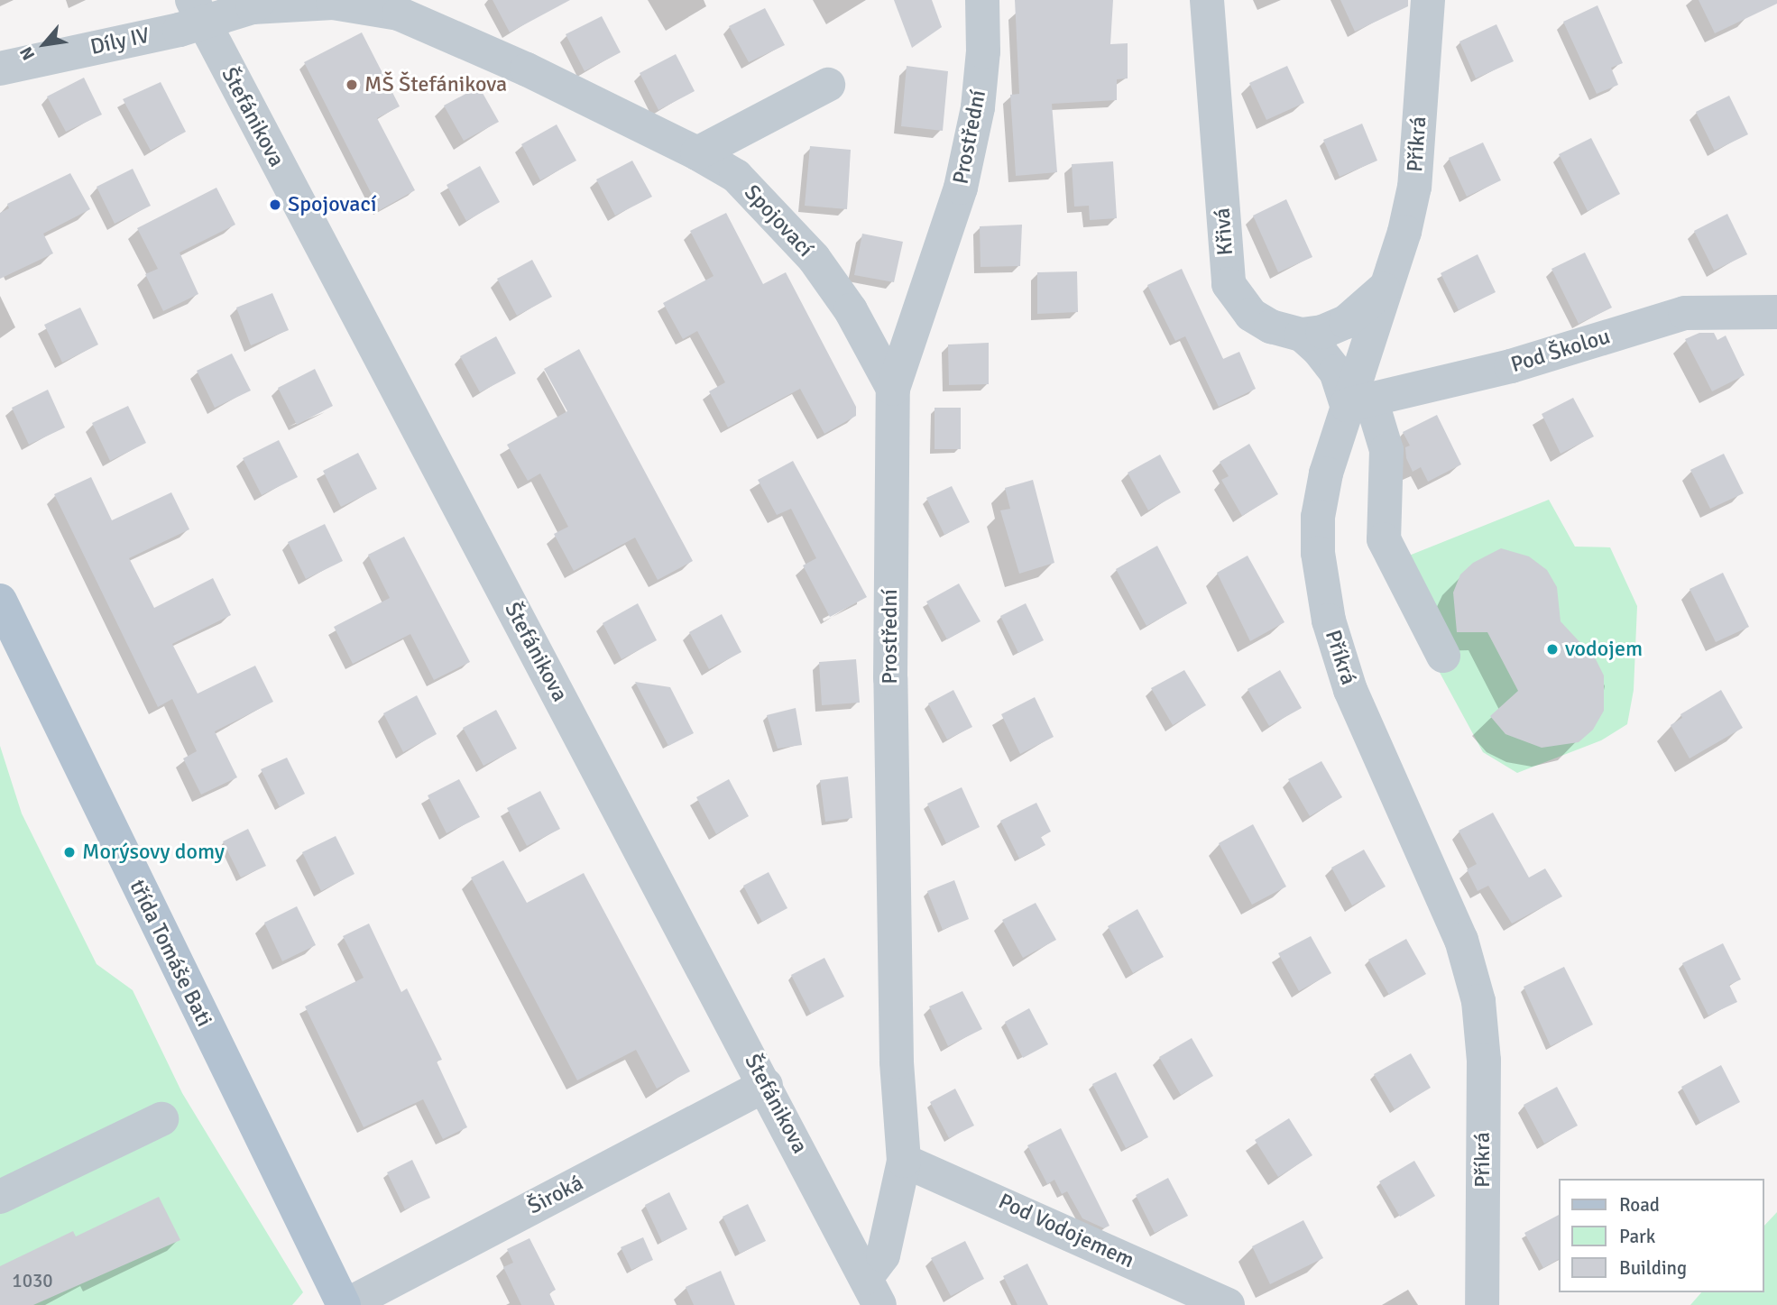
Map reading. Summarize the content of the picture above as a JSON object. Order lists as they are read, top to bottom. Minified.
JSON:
{"streets":{"main road":["třída Tomáše Bati"],"street":["Díly IV","Štefánikova","Prostřední","Příkrá","Spojovací","Křivá","Pod Školou","Široká","Pod Vodojemem"]},"crossings":[["Díly IV","Štefánikova"],["Díly IV","Spojovací"],["Štefánikova","Prostřední"],["Štefánikova","Široká"],["Prostřední","Spojovací"],["Prostřední","Pod Vodojemem"],["Příkrá","Pod Školou"],["třída Tomáše Bati","Široká"]],"places":["MŠ Štefánikova","Spojovací","vodojem","Morýsovy domy"],"house_numbers":["1030"],"legend":["Road","Park","Building"],"north":"bottom left"}
